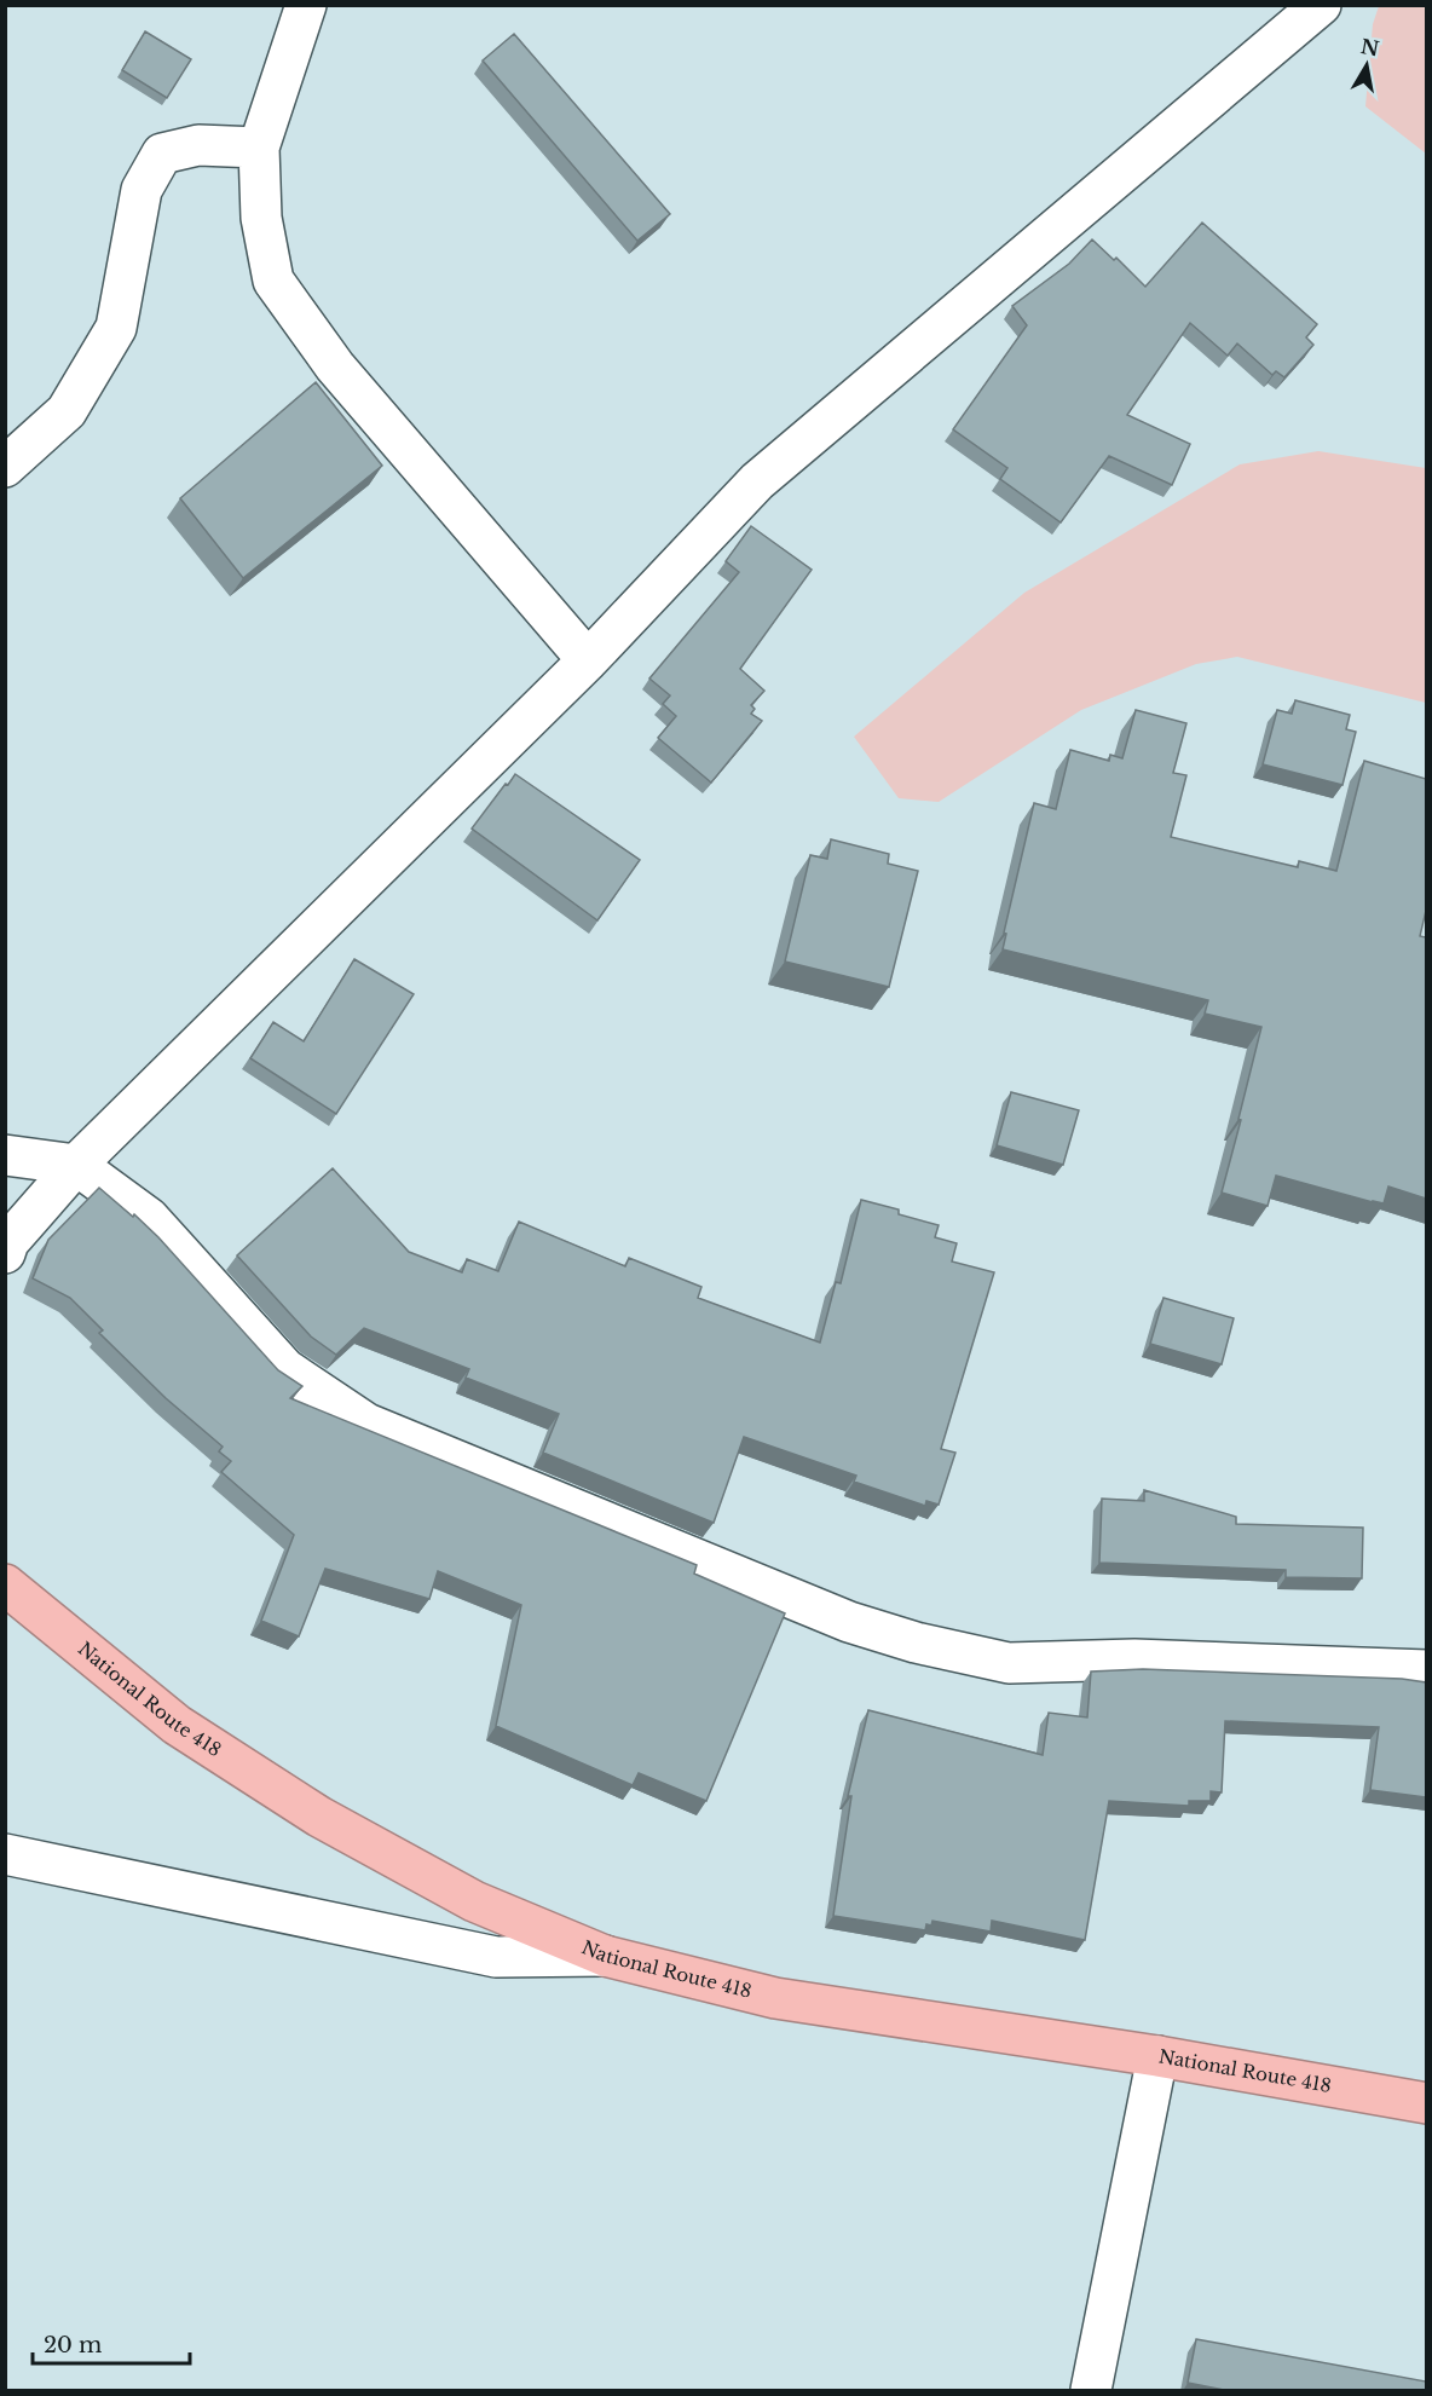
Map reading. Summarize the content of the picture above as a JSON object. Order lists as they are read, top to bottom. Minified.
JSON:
{"streets":{"highway":["National Route 418"]},"scale_bar":"20 m","north":"top"}
